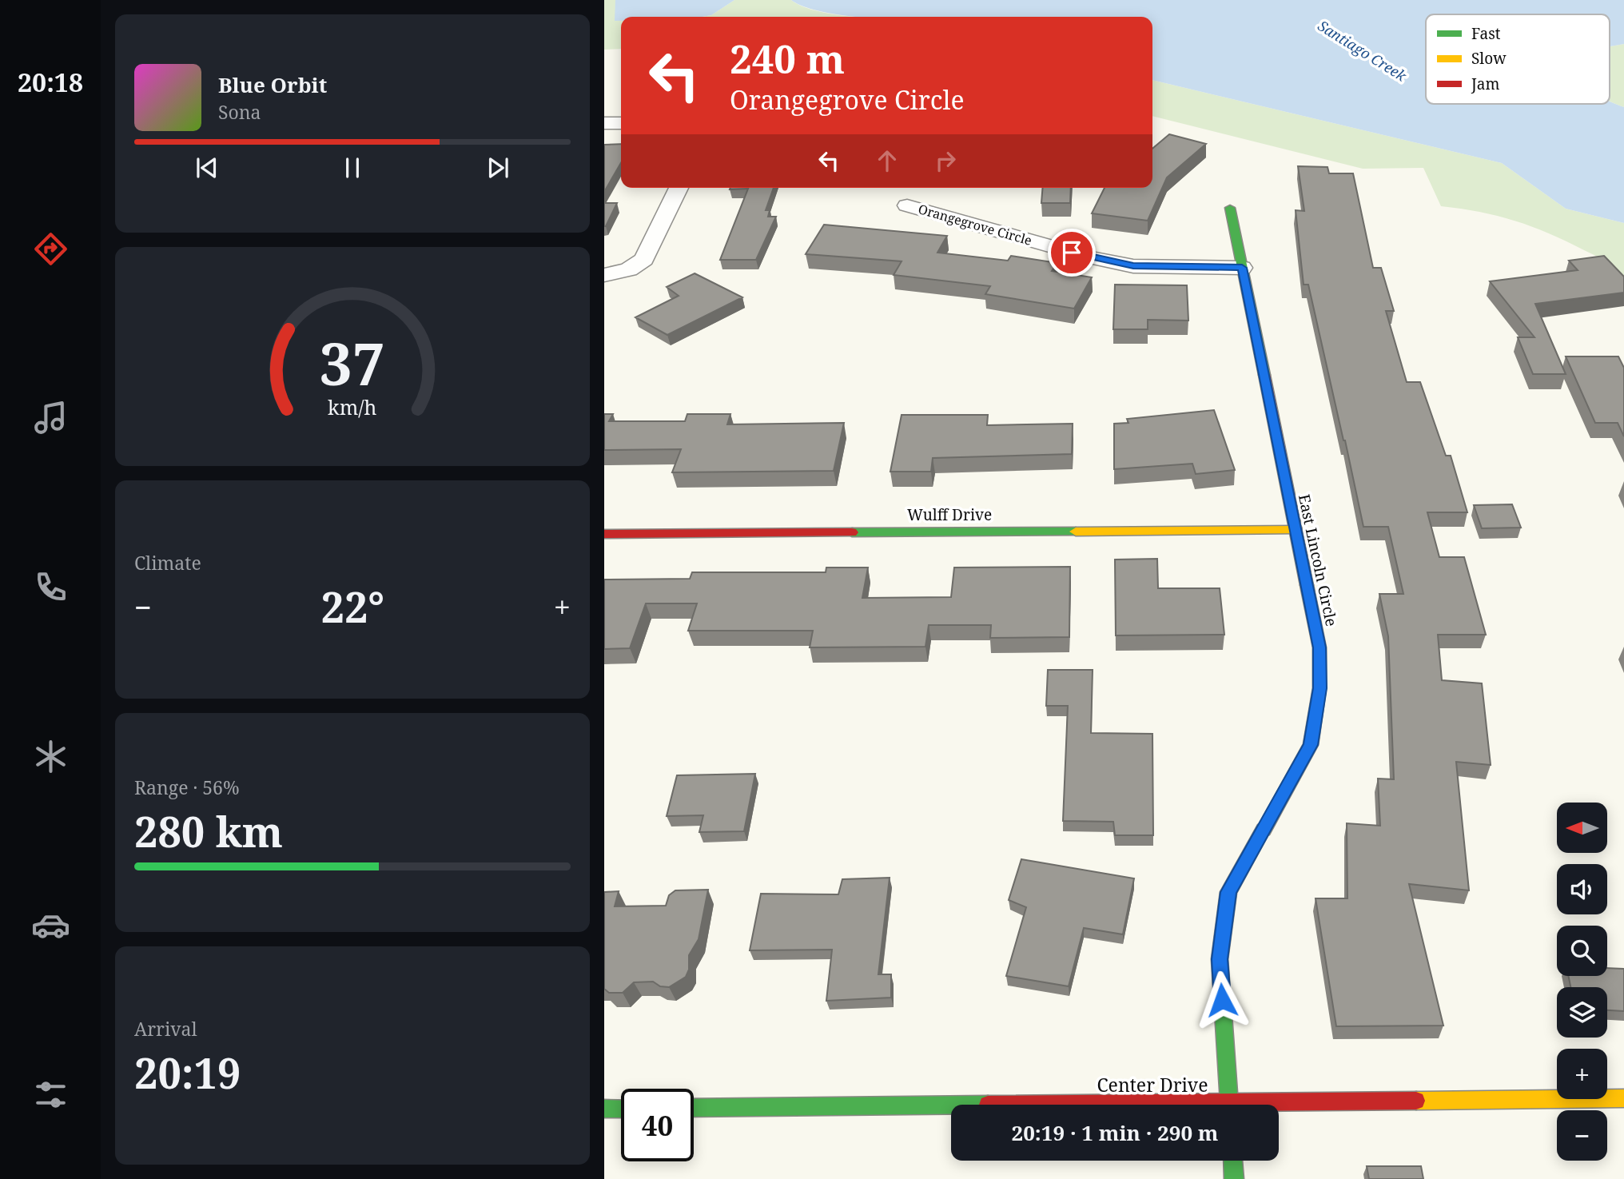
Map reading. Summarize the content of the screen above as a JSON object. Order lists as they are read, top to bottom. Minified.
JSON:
{"streets":{"street":["Orangegrove Circle","Wulff Drive","East Lincoln Circle","Center Drive"]},"crossings":[["Orangegrove Circle","East Lincoln Circle"],["Wulff Drive","East Lincoln Circle"]],"water":["Santiago Creek"],"legend":["Fast","Slow","Jam"],"north":"left","page":{"tabs":"20:18","turn":["240 m","Orangegrove Circle"],"song":["Blue Orbit","Sona"],"tile":["Climate",["Range · 56%","280 km"],["Arrival","20:19"]],"heat":["−","22°","+"],"map_buttons":["+","−"],"limit":"40","trip":"20:19 · 1 min · 290 m","gauge":["37","km/h"]}}
